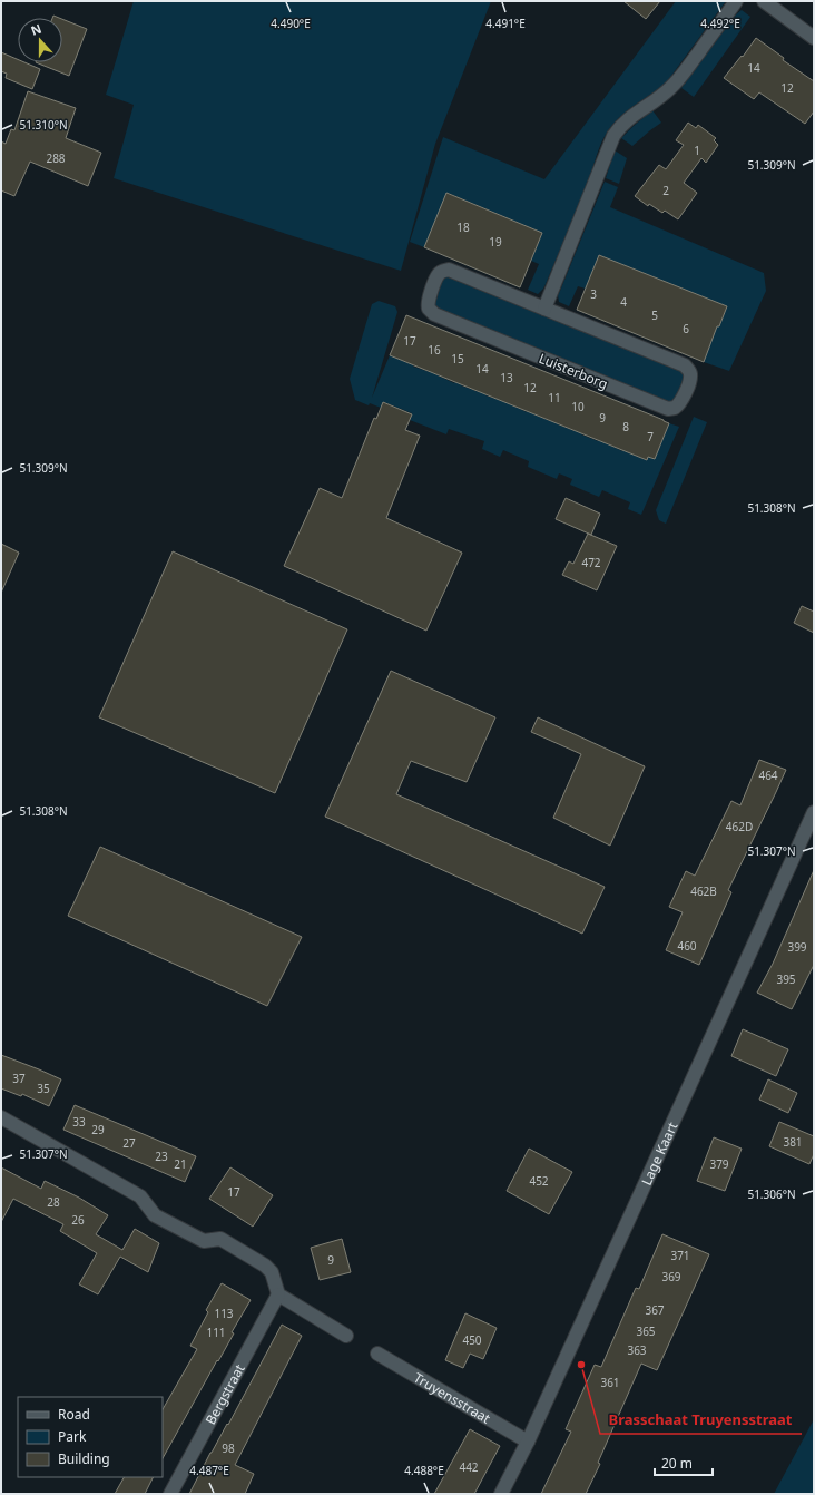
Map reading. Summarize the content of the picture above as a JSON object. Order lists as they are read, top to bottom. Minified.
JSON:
{"streets":{"street":["Luisterborg","Lage Kaart","Bergstraat","Truyensstraat"]},"crossings":[["Lage Kaart","Truyensstraat"]],"places":["Brasschaat Truyensstraat"],"house_numbers":["14","12","1","288","2","18","19","3","4","5","6","17","16","15","14","13","12","11","10","9","8","7","472","464","462D","462B","460","399","395","37","35","33","29","381","27","23","21","379","452","17","28","26","371","9","369","367","113","365","111","450","363","361","98","442"],"legend":["Road","Park","Building"],"scale_bar":"20 m","north":"top","coordinates":["4.490°E","4.491°E","4.492°E","51.310°N","51.309°N","51.308°N","51.307°N","51.306°N","4.487°E","4.488°E"]}
